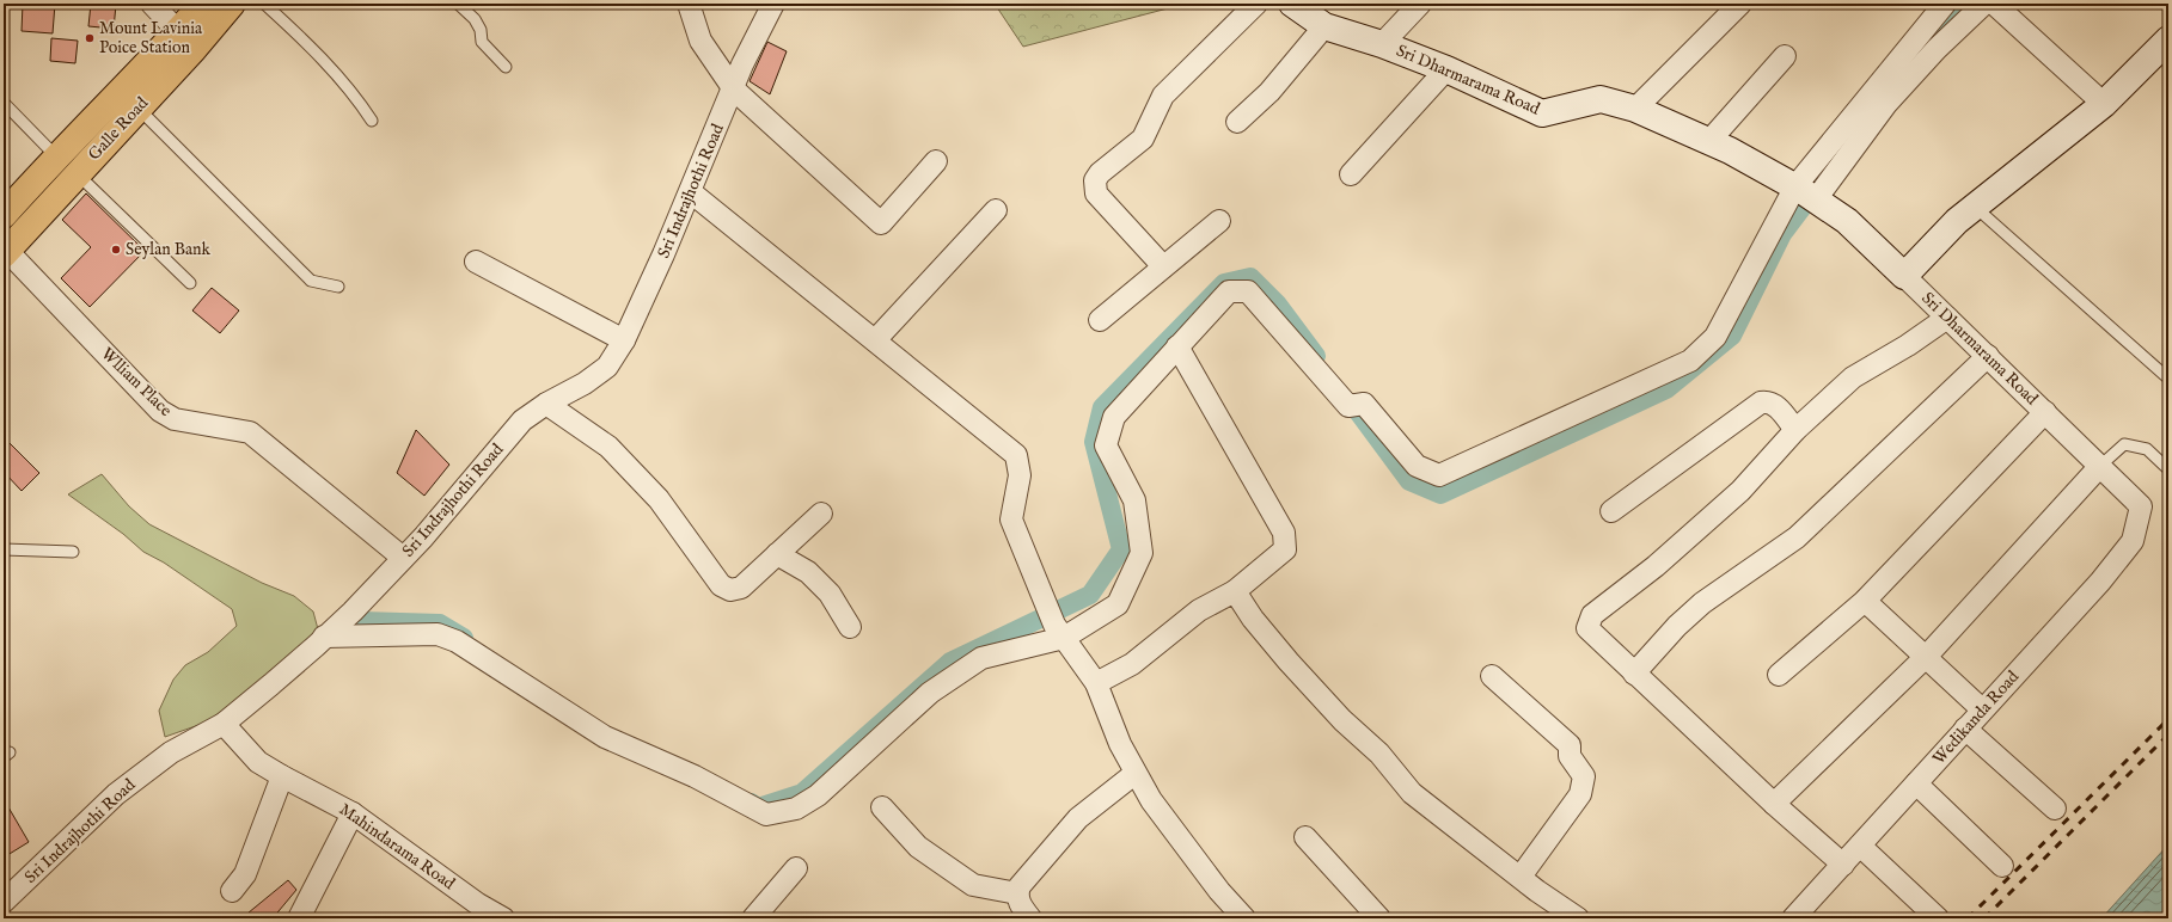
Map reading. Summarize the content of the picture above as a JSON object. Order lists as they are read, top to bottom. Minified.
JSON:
{"streets":{"highway":["Galle Road"],"street":["Sri Dharmarama Road","Sri Indrajhothi Road","Wlliam Place","Wedikanda Road","Mahindarama Road"]},"crossings":[["Sri Dharmarama Road","Wedikanda Road"],["Galle Road","Wlliam Place"],["Sri Indrajhothi Road","Wlliam Place"],["Sri Indrajhothi Road","Mahindarama Road"]],"places":["Mount Lavinia Poice Station","Seylan Bank"]}
